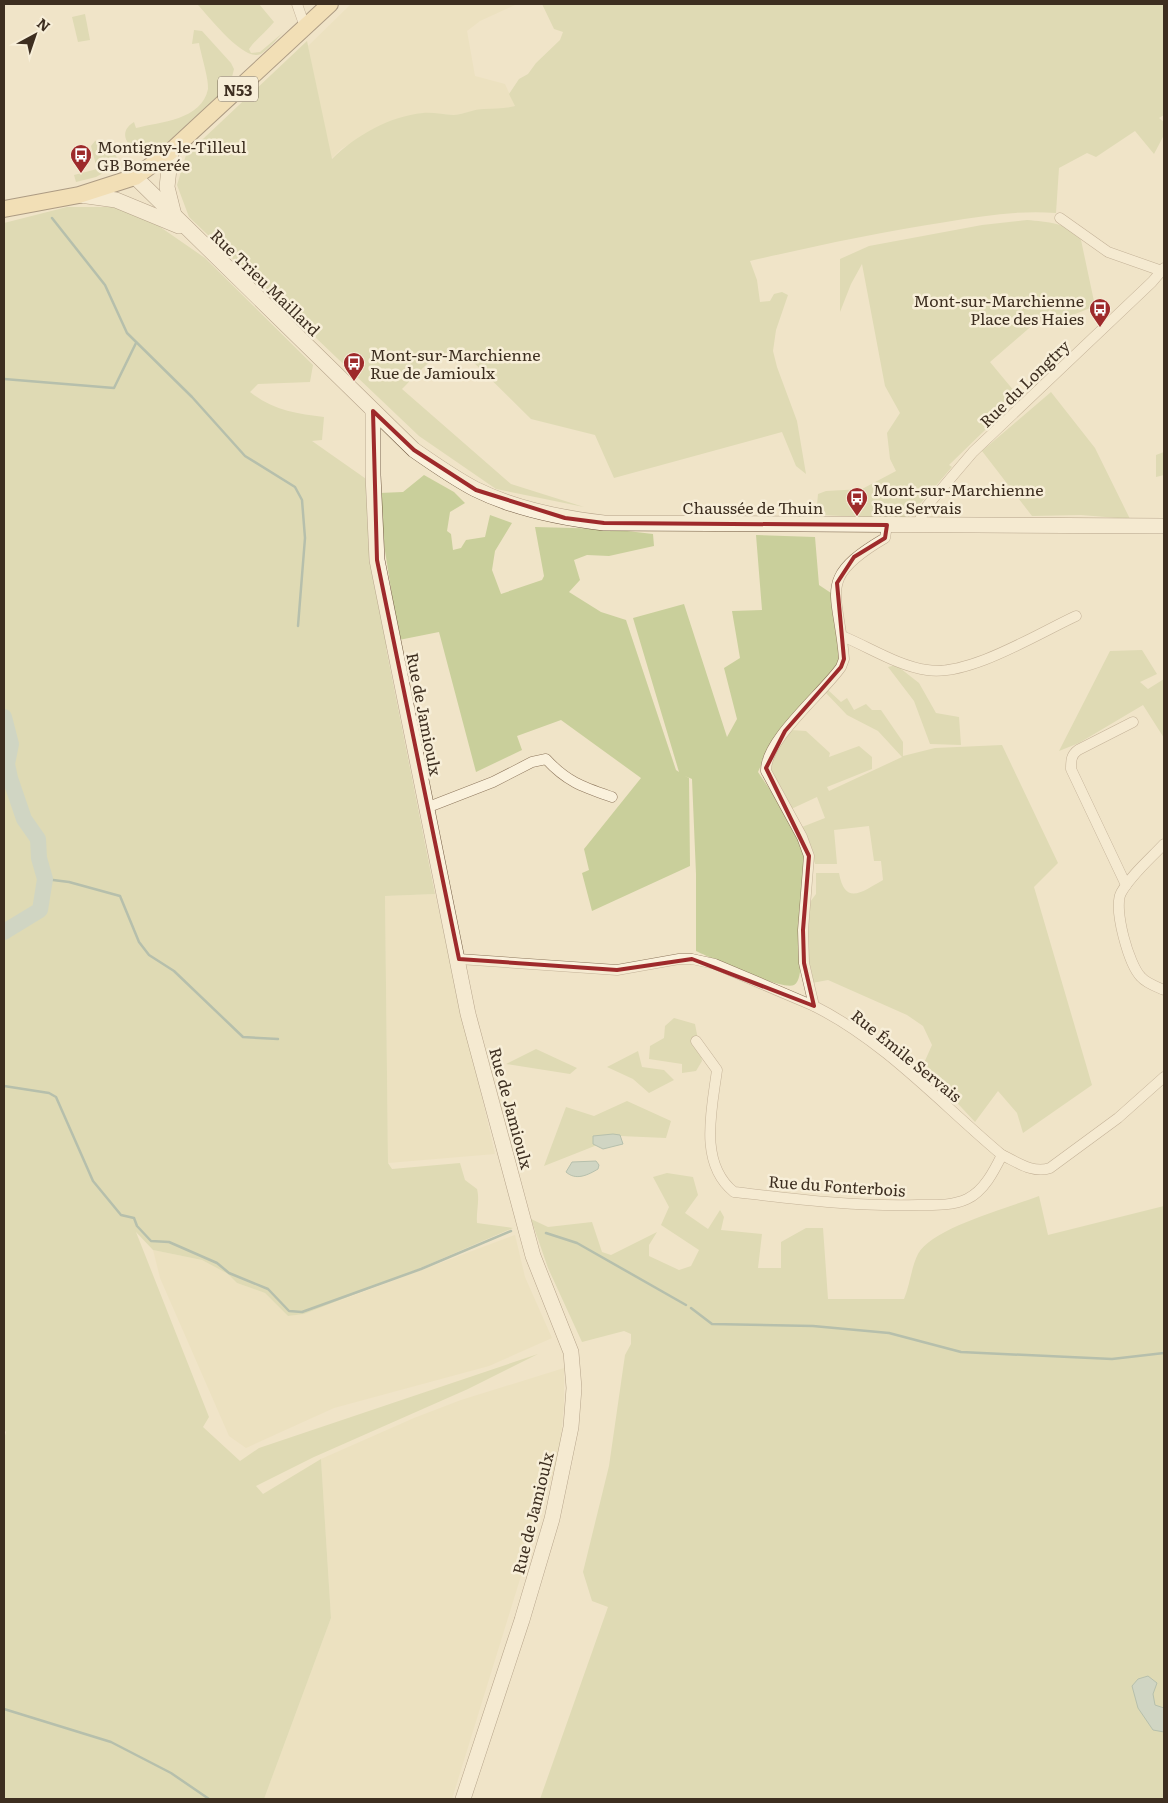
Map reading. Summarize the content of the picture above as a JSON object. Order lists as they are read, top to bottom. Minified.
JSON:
{"streets":{"main road":["N53"],"street":["Rue Trieu Maillard","Rue du Longtry","Chaussée de Thuin","Rue de Jamioulx","Rue Émile Servais","Rue du Fonterbois"]},"crossings":[["N53","Rue Trieu Maillard"],["Rue Trieu Maillard","Chaussée de Thuin"],["Rue Trieu Maillard","Rue de Jamioulx"],["Rue du Longtry","Chaussée de Thuin"],["Chaussée de Thuin","Rue de Jamioulx"],["Rue de Jamioulx","Rue Émile Servais"],["Rue Émile Servais","Rue du Fonterbois"]],"places":{"bus stop":["Montigny-le-Tilleul GB Bomerée","Mont-sur-Marchienne Place des Haies","Mont-sur-Marchienne Rue de Jamioulx","Mont-sur-Marchienne Rue Servais"]},"north":"top right"}
